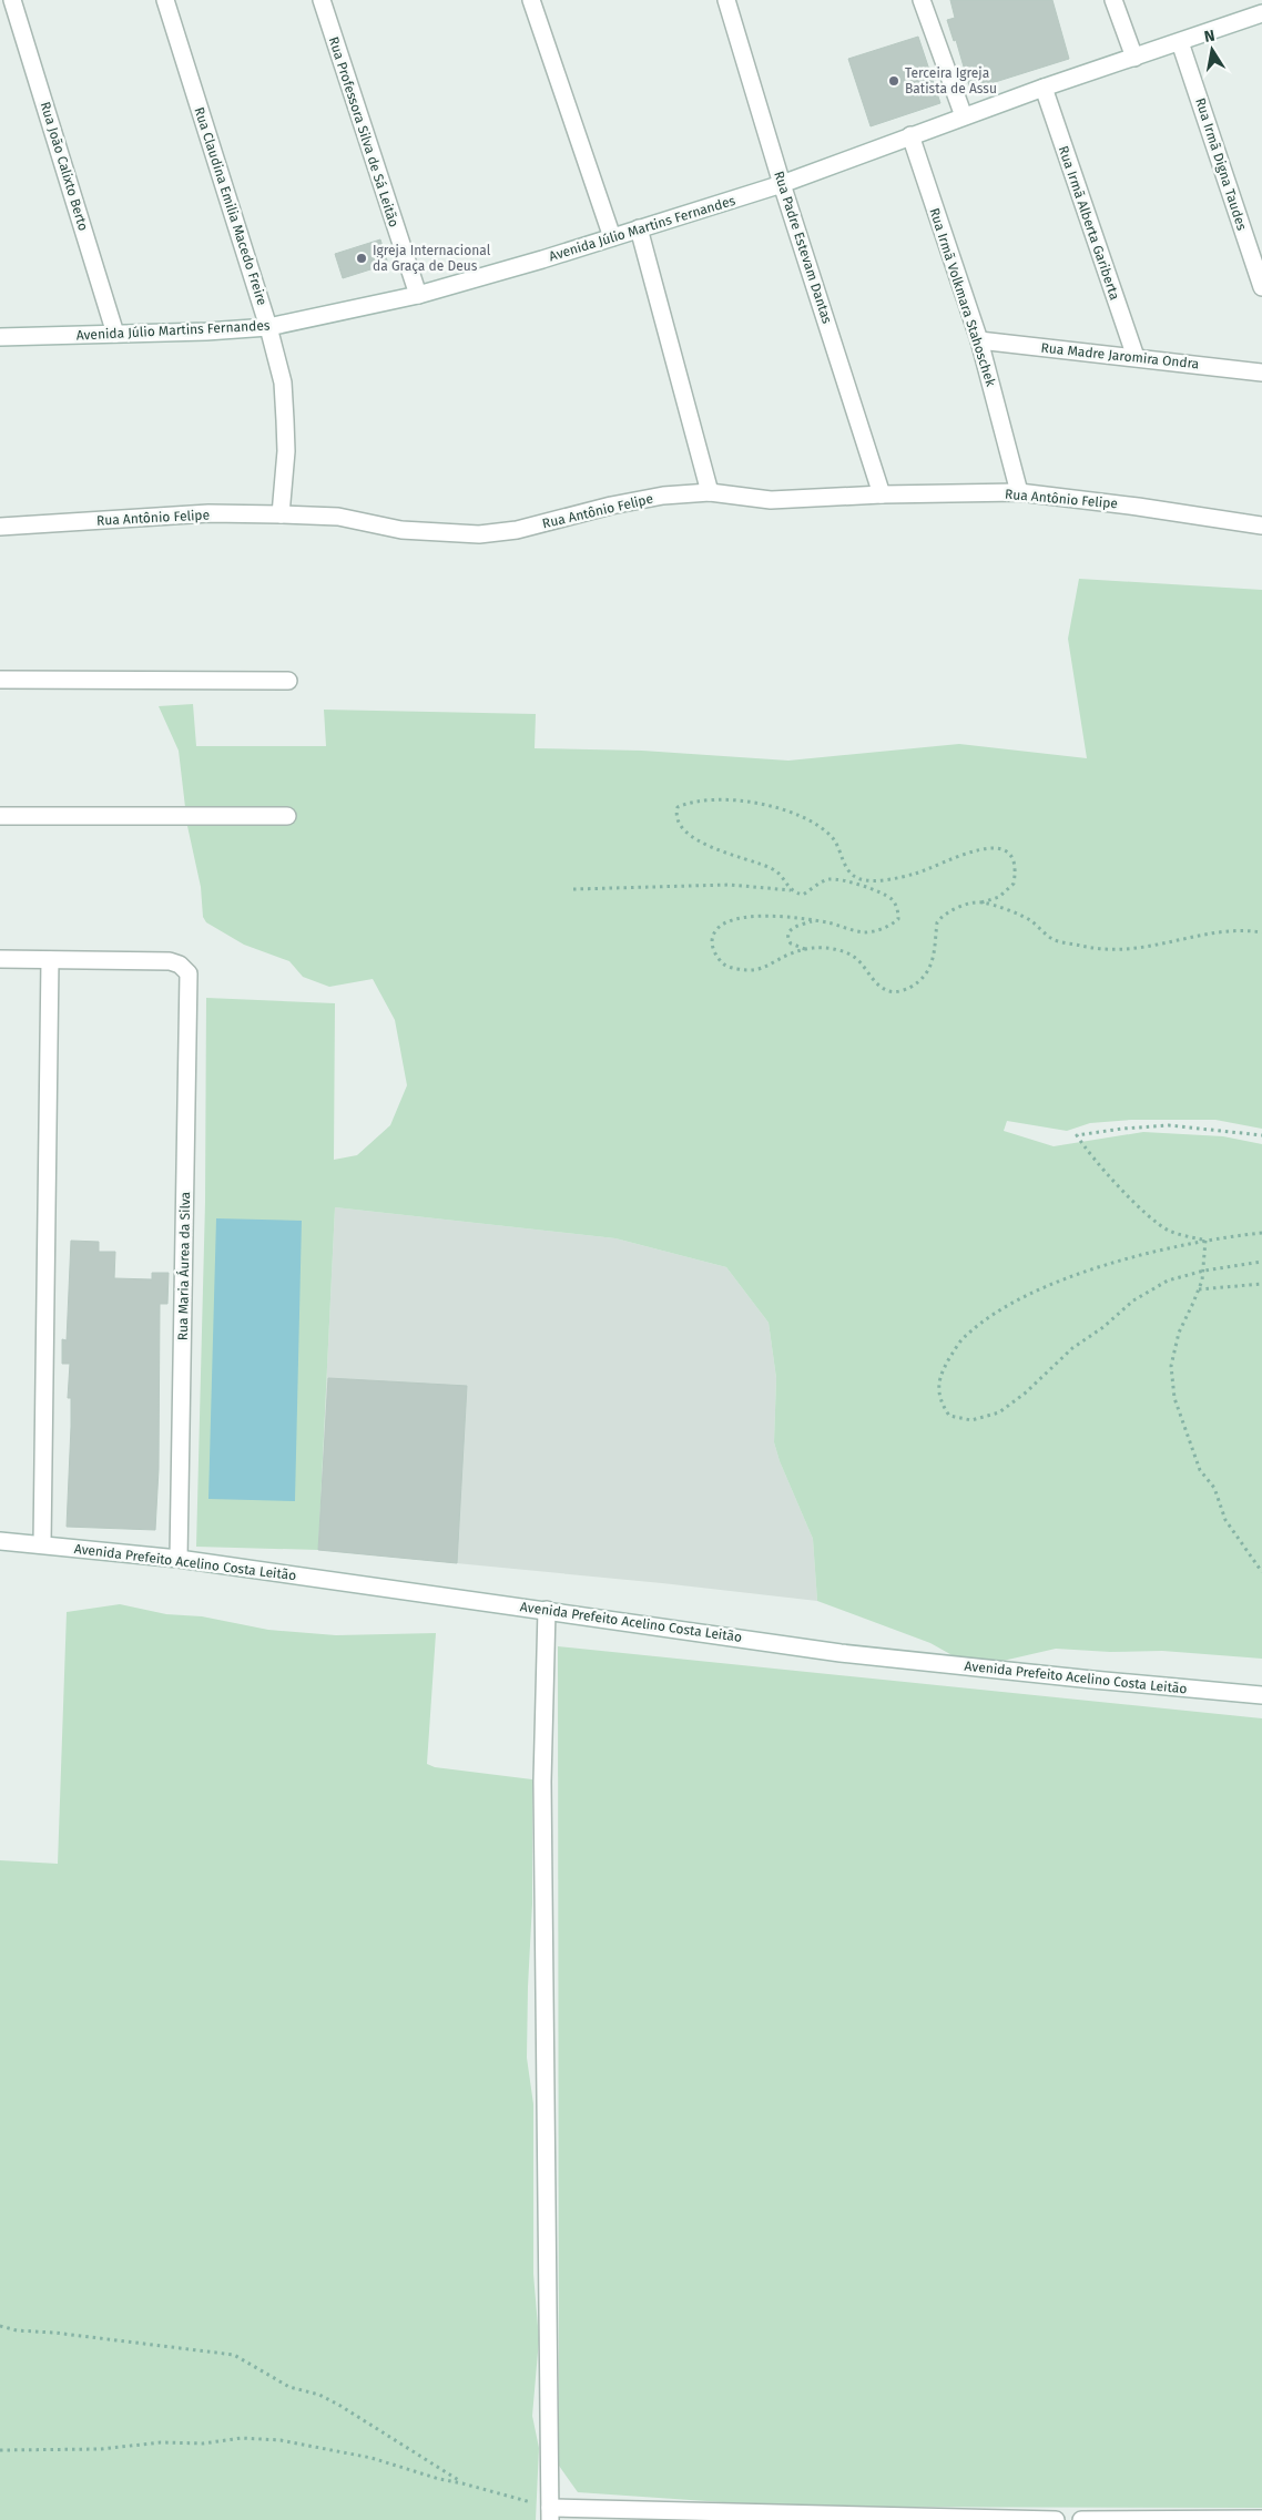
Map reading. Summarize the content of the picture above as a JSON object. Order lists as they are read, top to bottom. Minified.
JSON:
{"streets":{"street":["Rua Professora Silva de Sá Leitão","Rua Irmã Digna Taudes","Rua João Calixto Berto","Rua Claudina Emilia Macedo Freire","Rua Irmã Alberta Gariberta","Avenida Júlio Martins Fernandes","Rua Padre Estevam Dantas","Rua Irmã Volkmara Stahoschek","Rua Madre Jaromira Ondra","Rua Antônio Felipe","Rua Maria Áurea da Silva","Avenida Prefeito Acelino Costa Leitão"]},"crossings":[["Rua Professora Silva de Sá Leitão","Avenida Júlio Martins Fernandes"],["Rua Irmã Digna Taudes","Avenida Júlio Martins Fernandes"],["Rua João Calixto Berto","Avenida Júlio Martins Fernandes"],["Rua Claudina Emilia Macedo Freire","Avenida Júlio Martins Fernandes"],["Rua Claudina Emilia Macedo Freire","Rua Antônio Felipe"],["Rua Irmã Alberta Gariberta","Avenida Júlio Martins Fernandes"],["Rua Irmã Alberta Gariberta","Rua Madre Jaromira Ondra"],["Avenida Júlio Martins Fernandes","Rua Padre Estevam Dantas"],["Avenida Júlio Martins Fernandes","Rua Irmã Volkmara Stahoschek"],["Rua Padre Estevam Dantas","Rua Antônio Felipe"],["Rua Irmã Volkmara Stahoschek","Rua Madre Jaromira Ondra"],["Rua Irmã Volkmara Stahoschek","Rua Antônio Felipe"],["Rua Maria Áurea da Silva","Avenida Prefeito Acelino Costa Leitão"]],"places":["Terceira Igreja Batista de Assu","Igreja Internacional da Graça de Deus"],"north":"top"}
